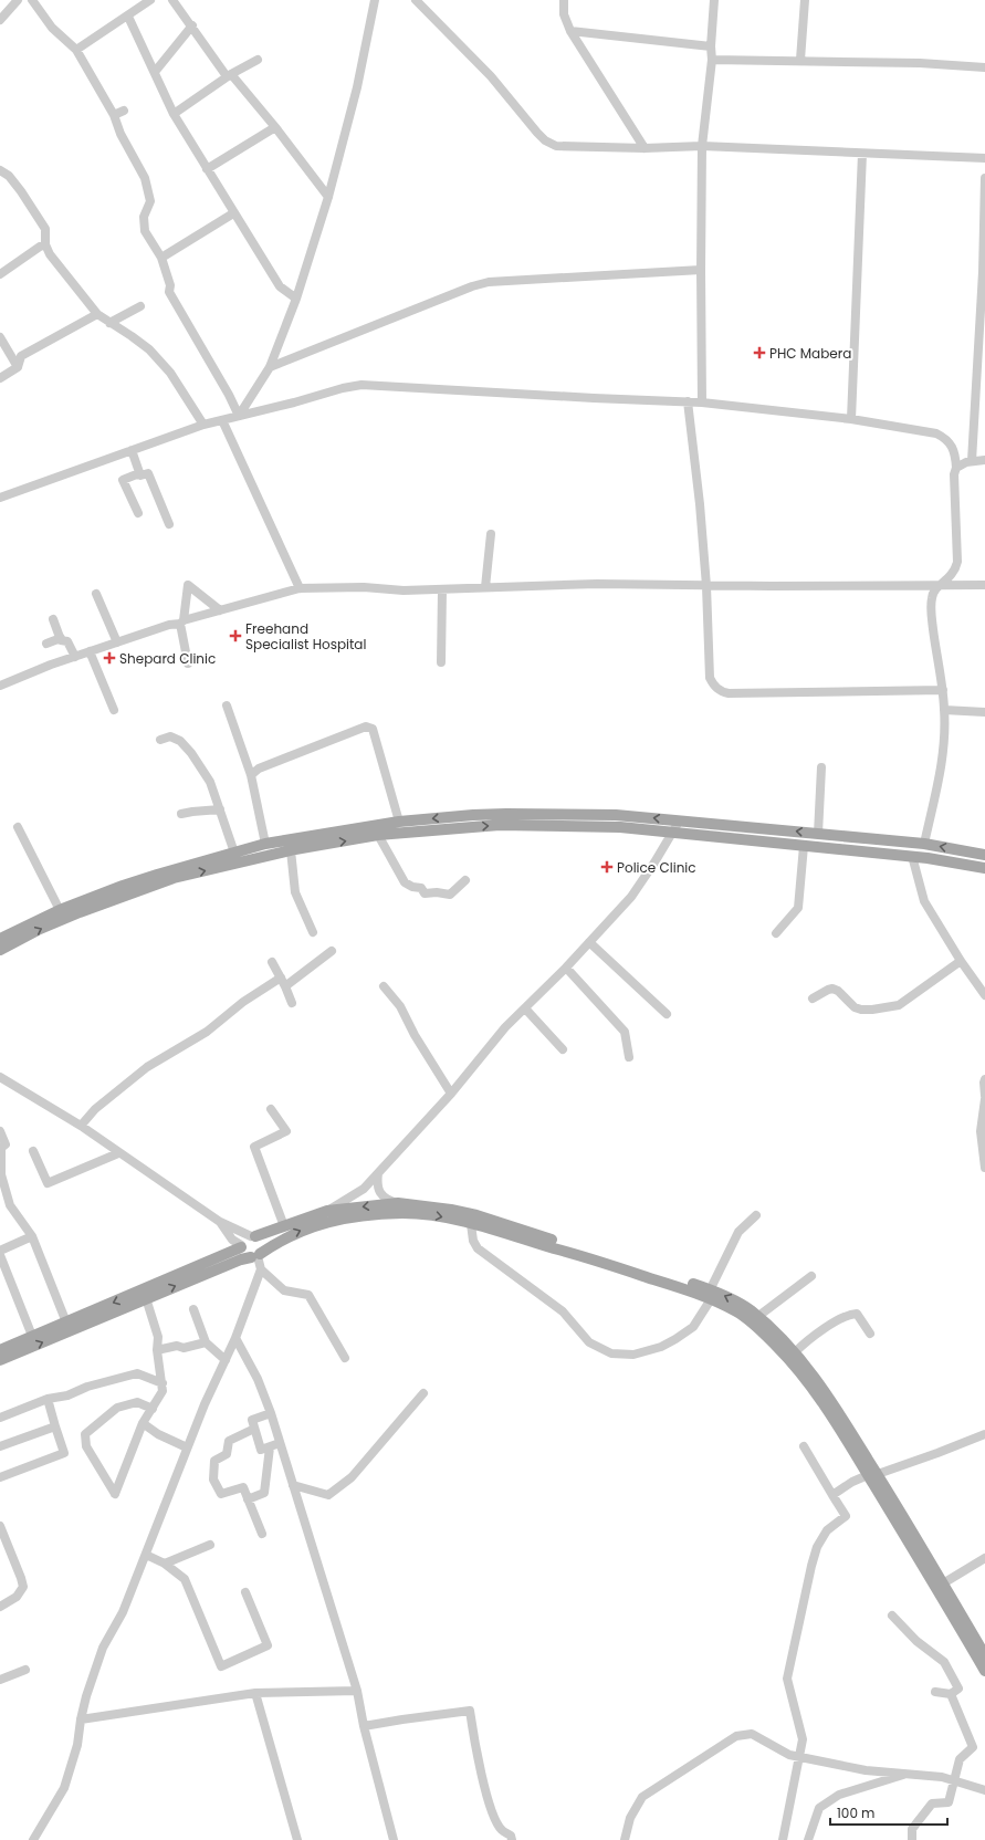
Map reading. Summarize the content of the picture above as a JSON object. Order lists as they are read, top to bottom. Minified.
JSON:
{"places":{"health":["PHC Mabera","Freehand Specialist Hospital","Shepard Clinic","Police Clinic"]},"scale_bar":"100 m"}
